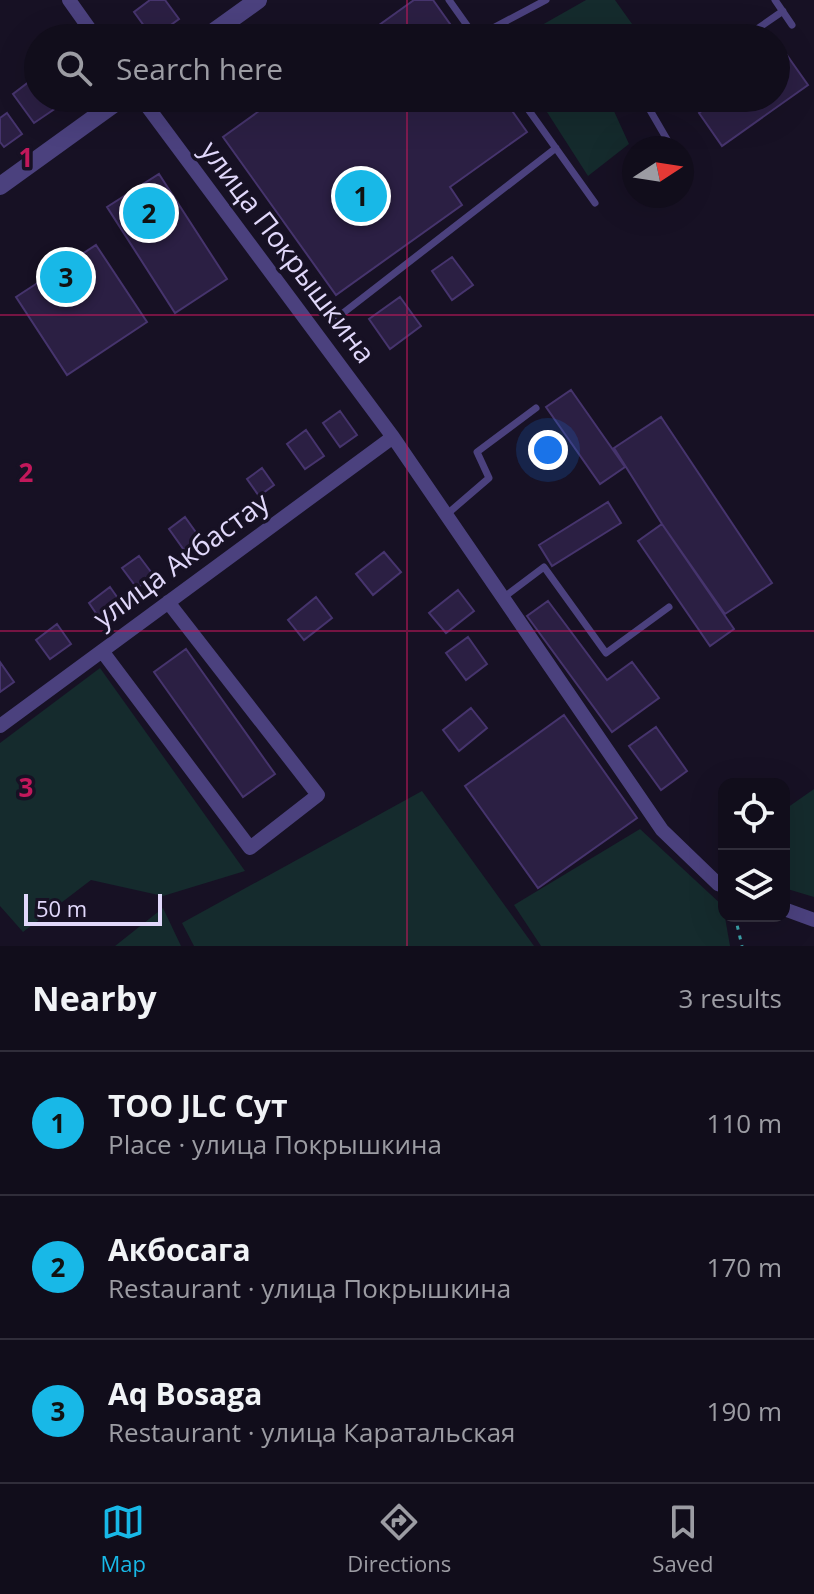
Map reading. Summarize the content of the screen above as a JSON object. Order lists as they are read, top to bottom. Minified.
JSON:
{"streets":{"street":["улица Покрышкина","улица Акбастау"]},"crossings":[["улица Покрышкина","улица Акбастау"]],"scale_bar":"50 m","north":"right","page":{"search":"Search here","pins":["1","2","3"],"scale":"50 m","heading":["Nearby","3 results"],"list":[{"mark":"1","name":"ТОО JLC Сут","note":"Place · улица Покрышкина","value":"110 m"},{"mark":"2","name":"Акбосага","note":"Restaurant · улица Покрышкина","value":"170 m"},{"mark":"3","name":"Aq Bosaga","note":"Restaurant · улица Каратальская","value":"190 m"}],"nav":["Map","Directions","Saved"]},"grid":{"rows":["1","2","3"]}}
